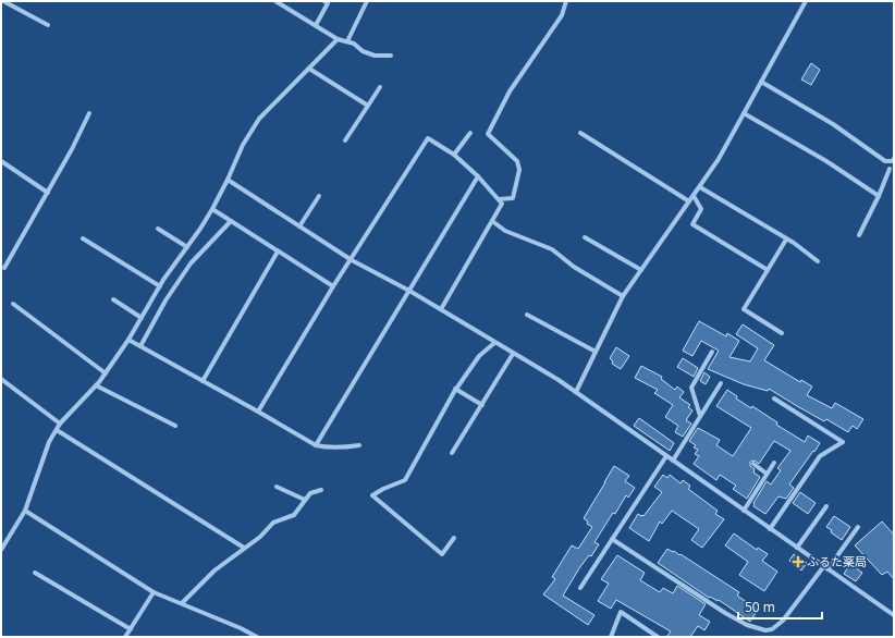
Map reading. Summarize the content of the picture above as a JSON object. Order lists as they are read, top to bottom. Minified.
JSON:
{"places":{"health":["ふるた薬局"]},"scale_bar":"50 m"}
